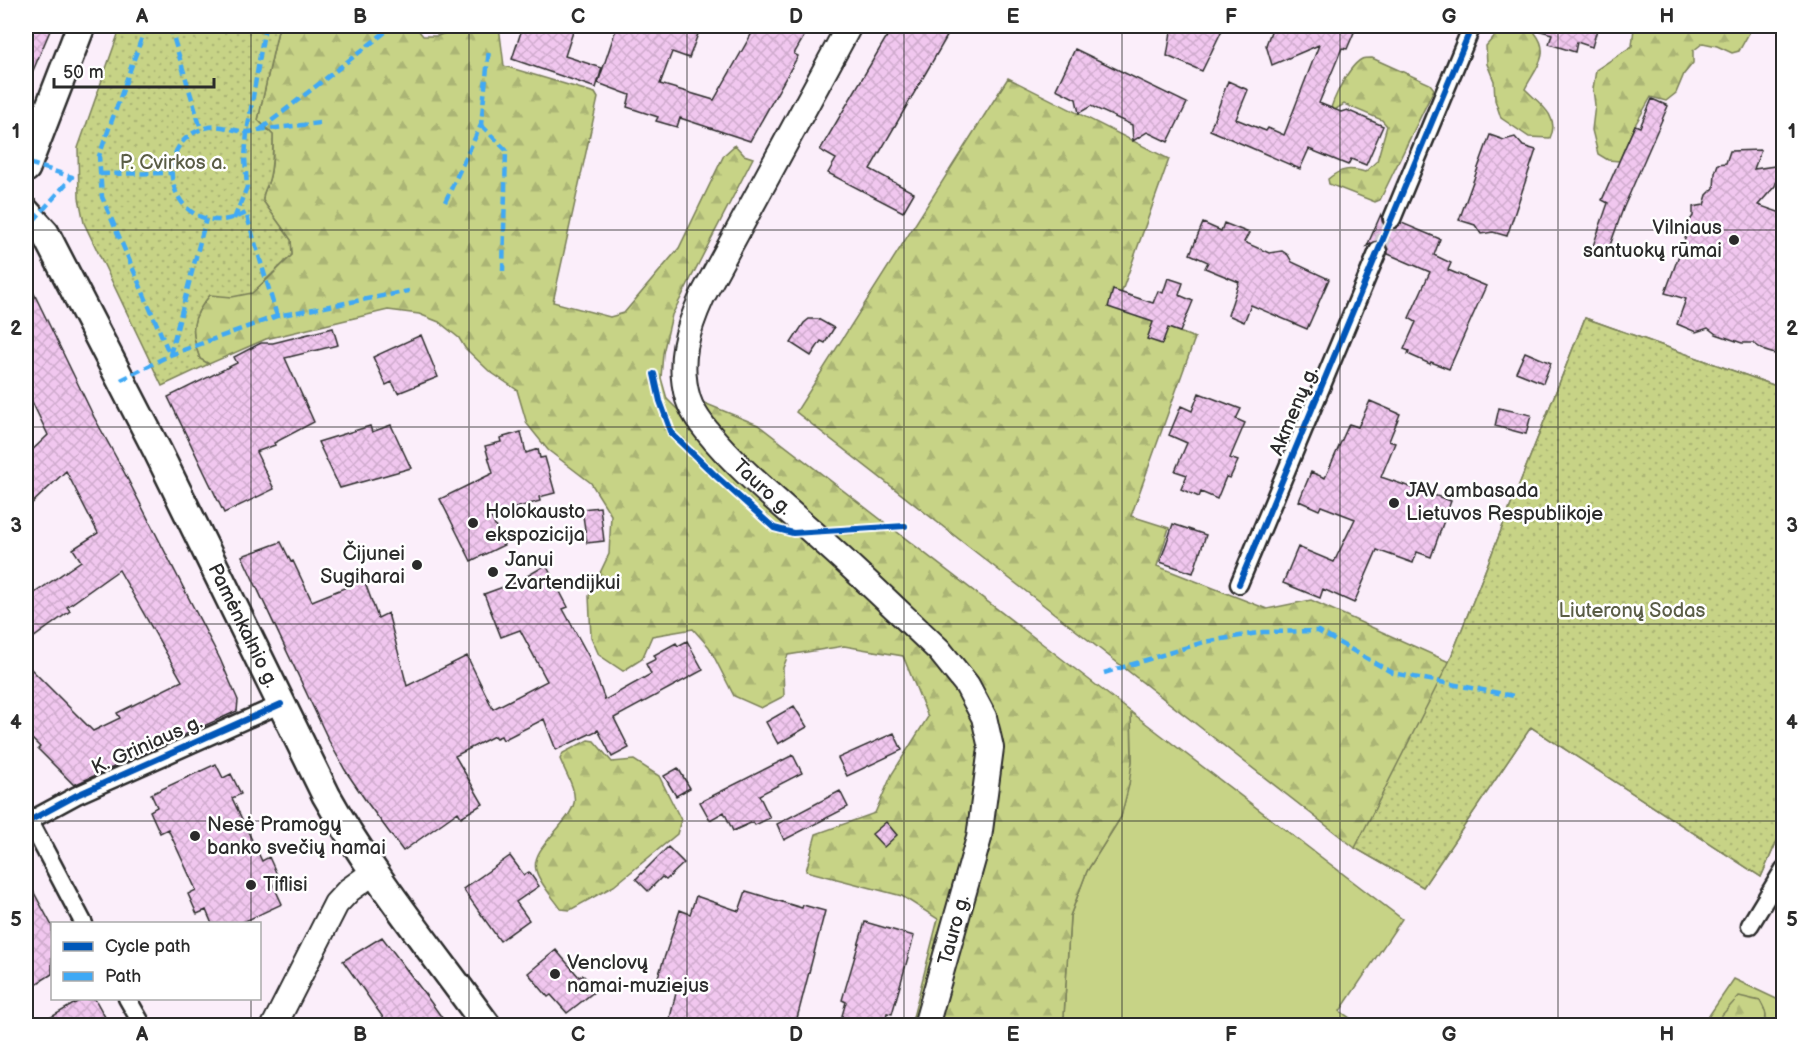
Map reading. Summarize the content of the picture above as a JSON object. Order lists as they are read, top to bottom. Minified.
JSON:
{"streets":{"main road":["Tauro g.","Pamėnkalnio g."],"street":["Akmenų g.","K. Griniaus g."]},"crossings":[["Pamėnkalnio g.","K. Griniaus g."]],"parks":["P. Cvirkos a.","Liuteronų Sodas"],"places":["Vilniaus santuokų rūmai","JAV ambasada Lietuvos Respublikoje","Holokausto ekspozicija","Čijunei Sugiharai","Janui Zvartendijkui","Nesė Pramogų banko svečių namai","Tiflisi","Venclovų namai-muziejus"],"legend":["Cycle path","Path"],"scale_bar":"50 m","grid":{"columns":["A","B","C","D","E","F","G","H"],"rows":["1","2","3","4","5"]}}
